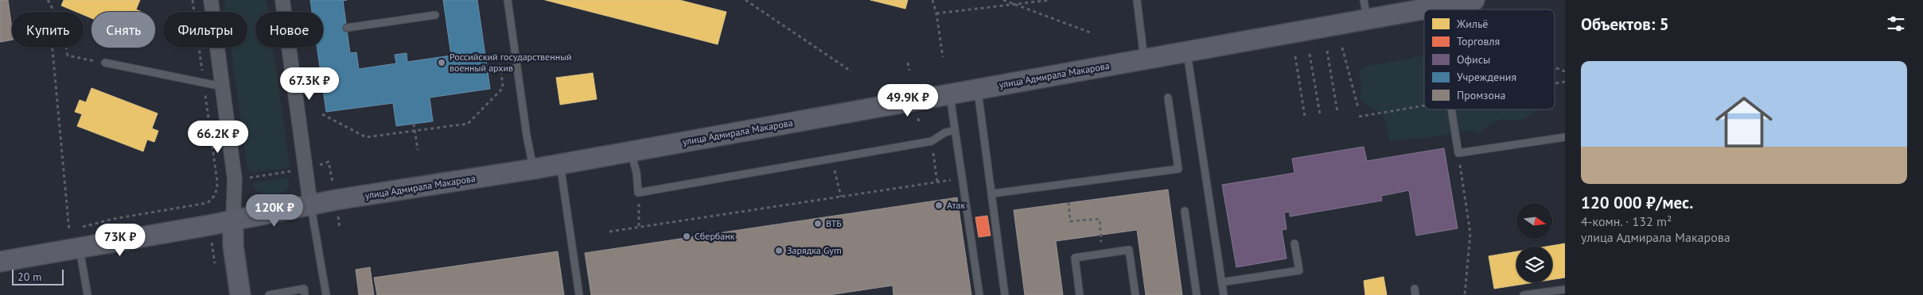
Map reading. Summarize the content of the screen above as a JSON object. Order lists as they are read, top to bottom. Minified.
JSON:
{"streets":{"street":["улица Адмирала Макарова"]},"places":["Российский государственный военный архив","Атак","ВТБ","Сбербанк","Зарядка Gym"],"legend":["Жильё","Торговля","Офисы","Учреждения","Промзона"],"scale_bar":"20 m","north":"right","page":{"heading":"Объектов: 5","chip":["Купить","Снять","Фильтры","Новое"],"list":[{"name":"120 000 ₽/мес.","note":"4-комн. · 132 m² · улица Адмирала Макарова"}],"price":["67.3K ₽","49.9K ₽","66.2K ₽","120K ₽","73K ₽"],"scale":"20 m"}}
